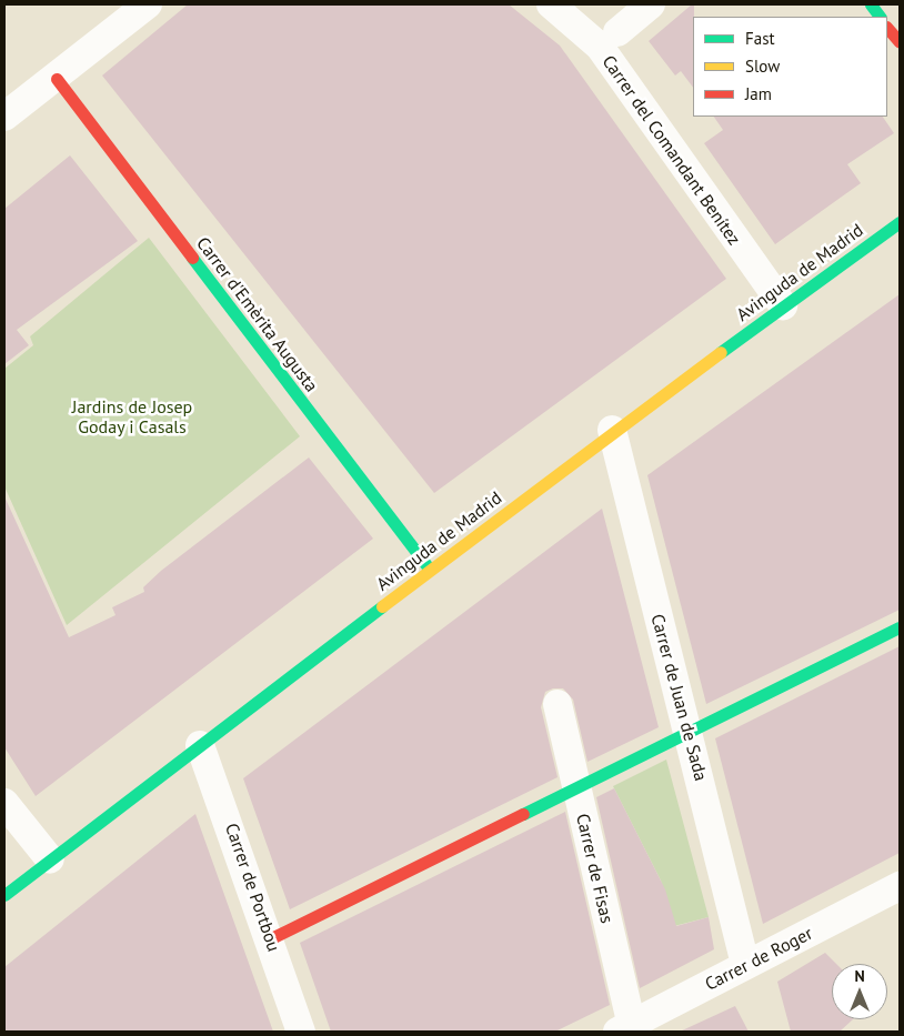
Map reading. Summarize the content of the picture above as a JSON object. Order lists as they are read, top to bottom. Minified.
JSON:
{"streets":{"street":["Carrer del Comandant Benítez","Avinguda de Madrid","Carrer d'Emèrita Augusta","Carrer de Juan de Sada","Carrer de Fisas","Carrer de Portbou","Carrer de Roger"]},"crossings":[["Carrer del Comandant Benítez","Avinguda de Madrid"],["Avinguda de Madrid","Carrer d'Emèrita Augusta"],["Avinguda de Madrid","Carrer de Juan de Sada"],["Avinguda de Madrid","Carrer de Portbou"],["Carrer de Juan de Sada","Carrer de Roger"],["Carrer de Fisas","Carrer de Roger"]],"parks":["Jardins de Josep Goday i Casals"],"legend":["Fast","Slow","Jam"],"north":"top"}
